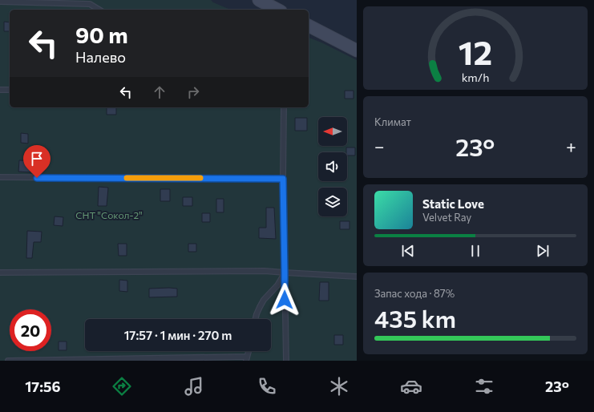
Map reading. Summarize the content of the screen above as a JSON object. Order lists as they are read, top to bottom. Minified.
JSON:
{"parks":["СНТ \"Сокол-2\""],"north":"left","page":{"turn":["90 m","Налево"],"tile":["Климат",["Запас хода · 87%","435 km"]],"heat":["−","23°","+"],"song":["Static Love","Velvet Ray"],"limit":"20","trip":"17:57 · 1 мин · 270 m","tabs":["17:56","23°"],"gauge":["12","km/h"]}}
